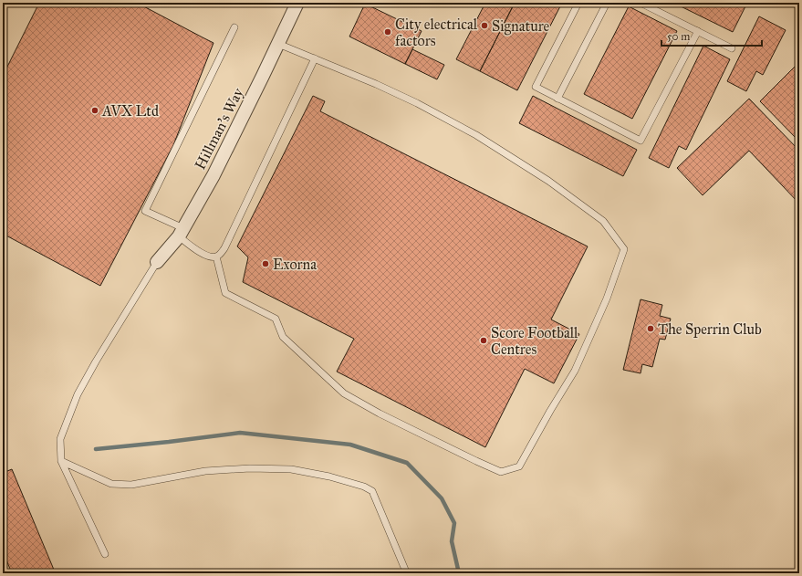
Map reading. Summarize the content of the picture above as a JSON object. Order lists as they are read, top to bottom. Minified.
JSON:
{"streets":{"street":["Hillman's Way"]},"places":["Signature","City electrical factors","AVX Ltd","Exorna","The Sperrin Club","Score Football Centres"],"scale_bar":"50 m"}
